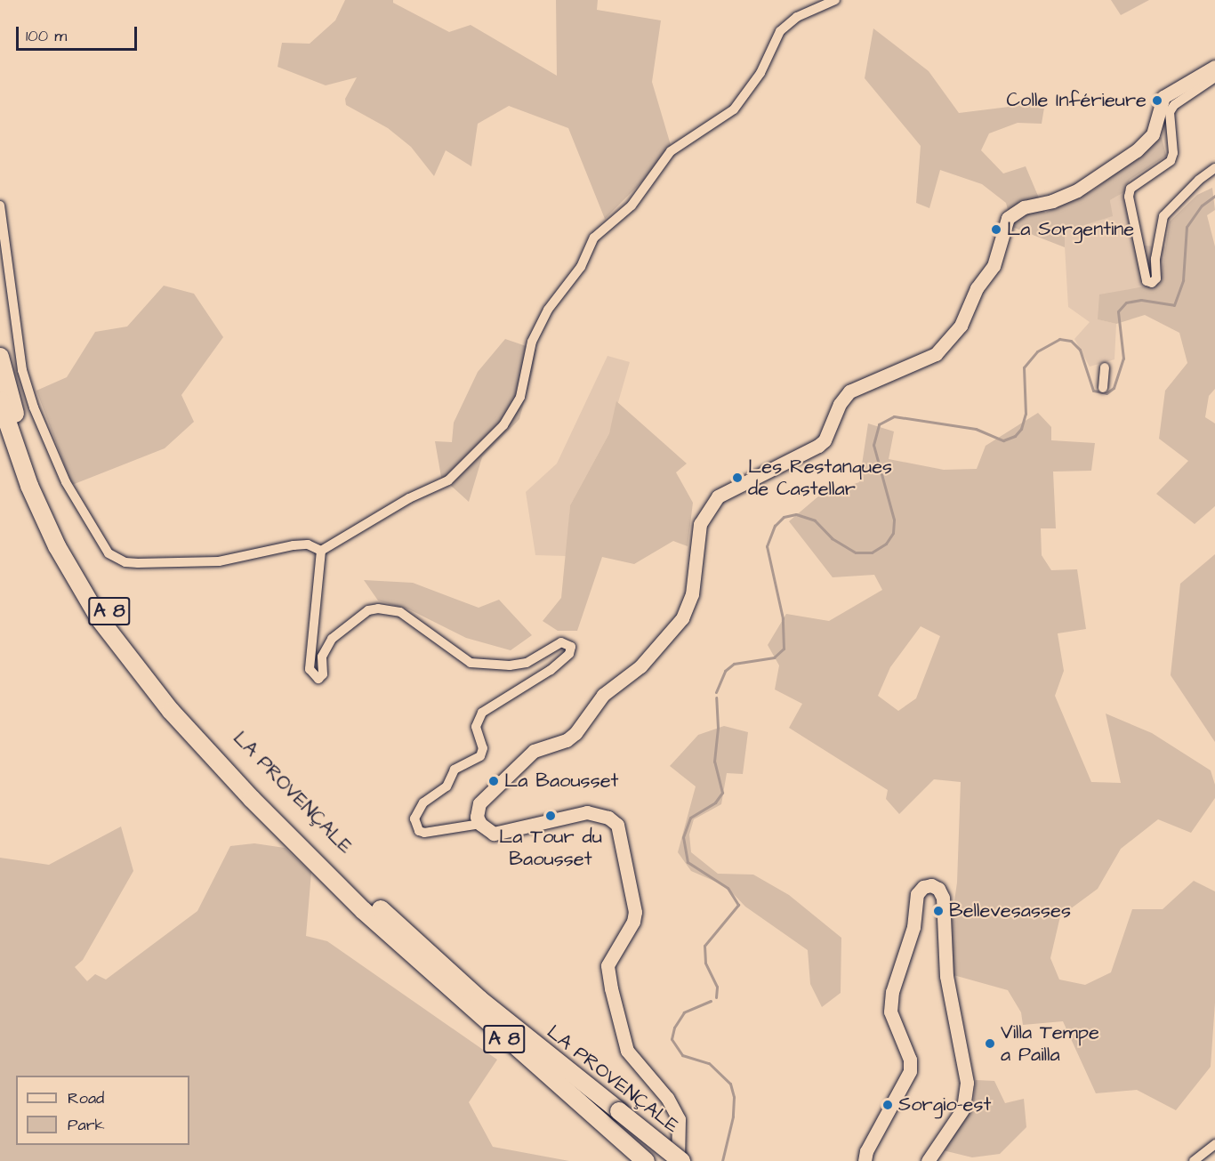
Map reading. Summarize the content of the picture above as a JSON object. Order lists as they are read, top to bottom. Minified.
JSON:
{"streets":{"highway":["A 8","LA PROVENÇALE"]},"places":["Colle Inférieure","La Sorgentine","Les Restanques de Castellar","La Baousset","La Tour du Baousset","Bellevesasses","Villa Tempe a Pailla","Sorgio-est"],"legend":["Road","Park"],"scale_bar":"100 m"}
